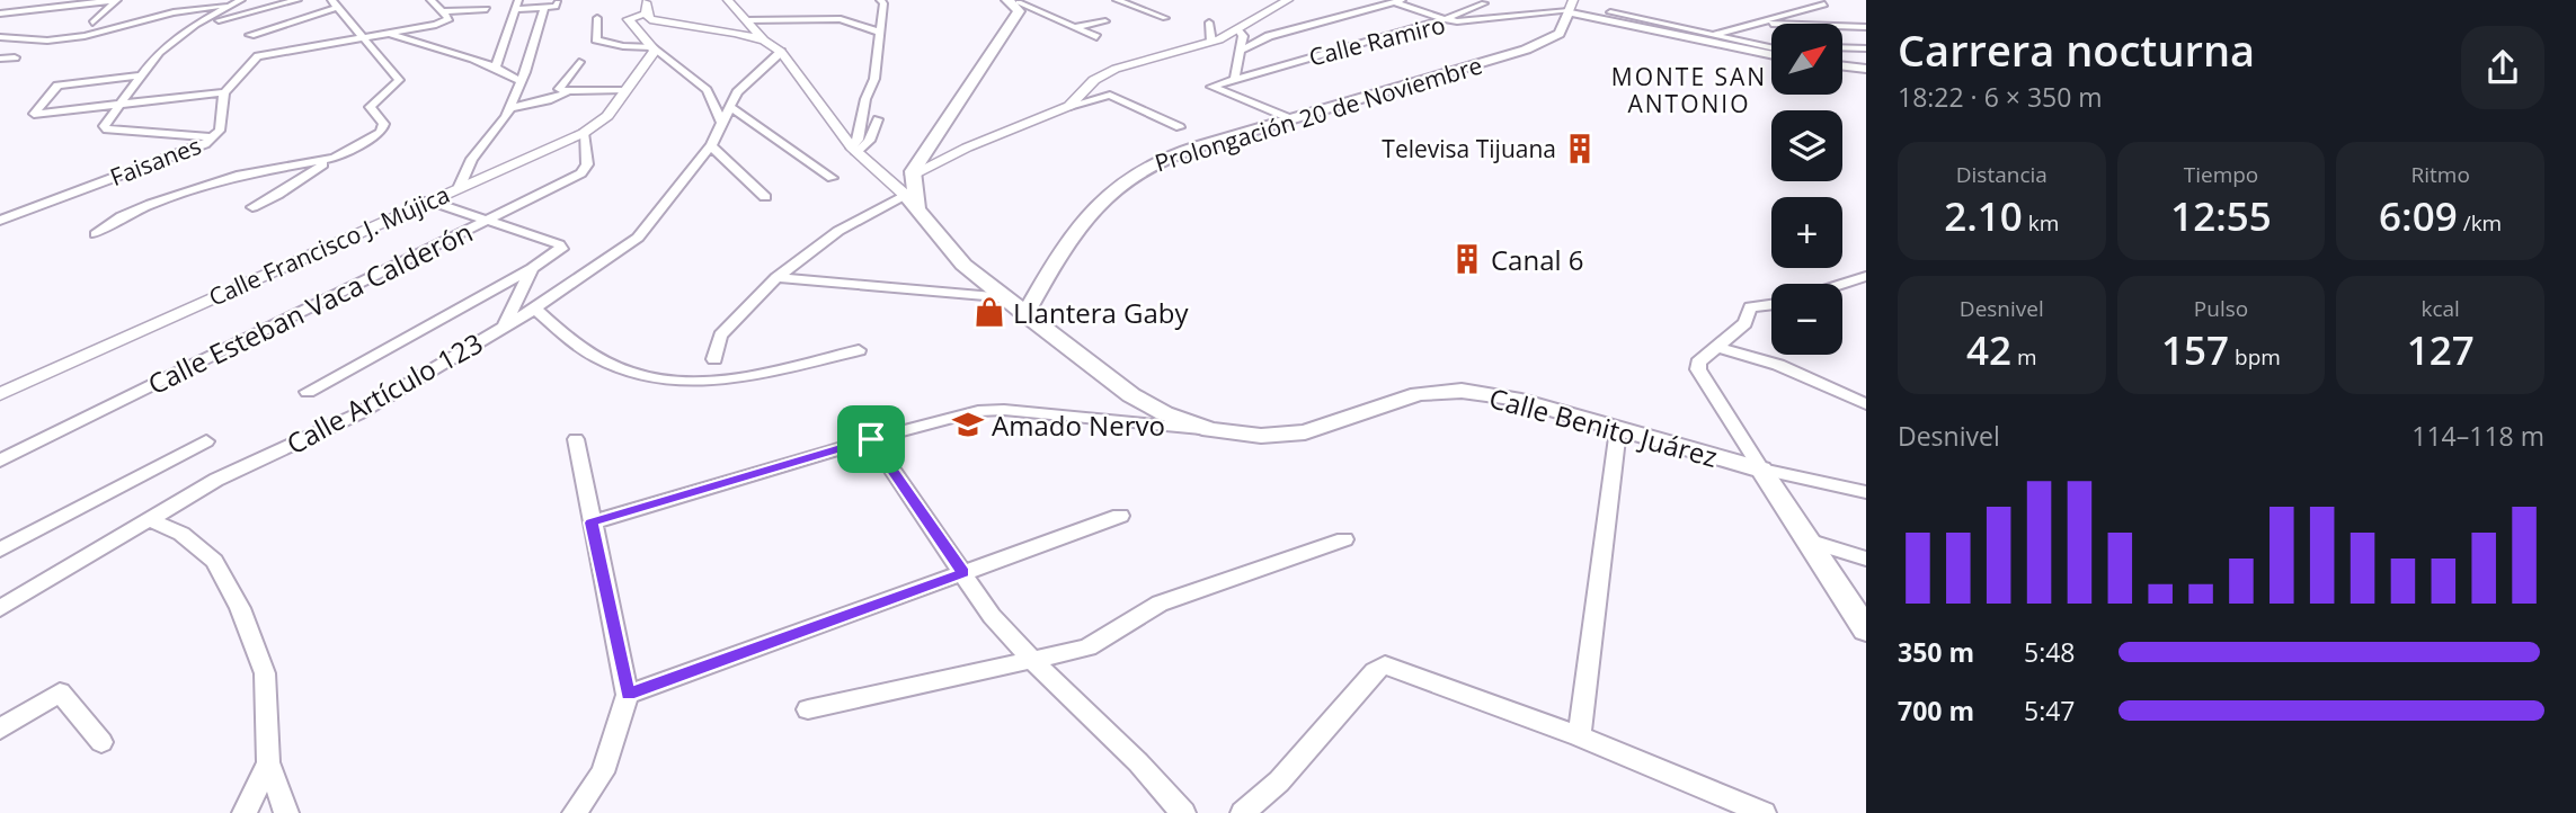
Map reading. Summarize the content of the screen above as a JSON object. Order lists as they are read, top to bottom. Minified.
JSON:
{"streets":{"main road":["Prolongación 20 de Noviembre","Calle Benito Juárez"],"street":["Calle Ramiro","Faisanes","Calle Francisco J. Mújica","Calle Esteban Vaca Calderón","Calle Artículo 123"]},"crossings":[["Calle Ramiro","Prolongación 20 de Noviembre"],["Prolongación 20 de Noviembre","Calle Benito Juárez"]],"districts":["MONTE SAN ANTONIO"],"places":{"building":["Televisa Tijuana","Canal 6"],"shop":["Llantera Gaby"],"school or university":["Amado Nervo"]},"north":"top right","page":{"heading":["Carrera nocturna","18:22 · 6 × 350 m"],"map_buttons":["+","−"],"stats":[["Distancia","2.10 km"],["Tiempo","12:55"],["Ritmo","6:09 /km"],["Desnivel","42 m"],["Pulso","157 bpm"],["kcal","127"]],"chart":["Desnivel","114–118 m"],"list":[{"name":"350 m","note":"5:48"},{"name":"700 m","note":"5:47"}]}}
